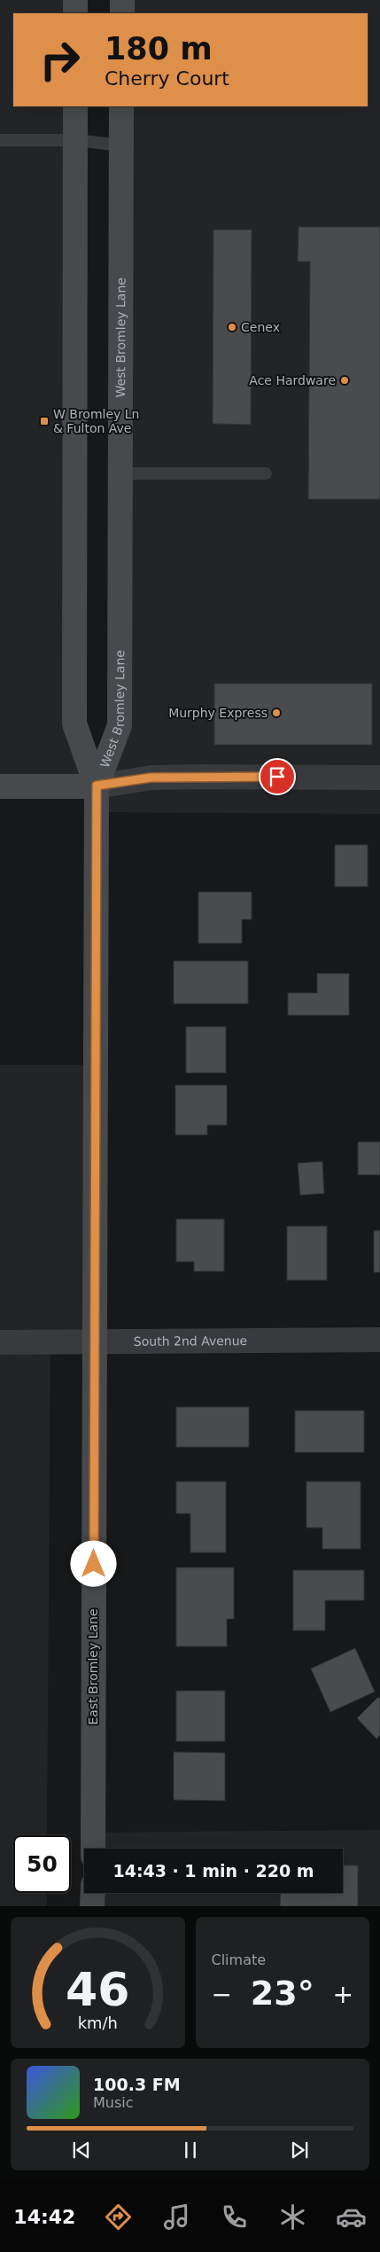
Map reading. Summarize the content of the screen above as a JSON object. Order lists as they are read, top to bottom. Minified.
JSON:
{"streets":{"main road":["West Bromley Lane","East Bromley Lane"],"street":["South 2nd Avenue"]},"crossings":[["West Bromley Lane","East Bromley Lane"],["South 2nd Avenue","East Bromley Lane"]],"places":{"other":["Cenex","Ace Hardware","Murphy Express"],"transit":["W Bromley Ln & Fulton Ave"]},"page":{"turn":["180 m","Cherry Court"],"limit":"50","trip":"14:43 · 1 min · 220 m","tile":"Climate","heat":["−","23°","+"],"song":["100.3 FM","Music"],"tabs":"14:42","gauge":["46","km/h"]}}
